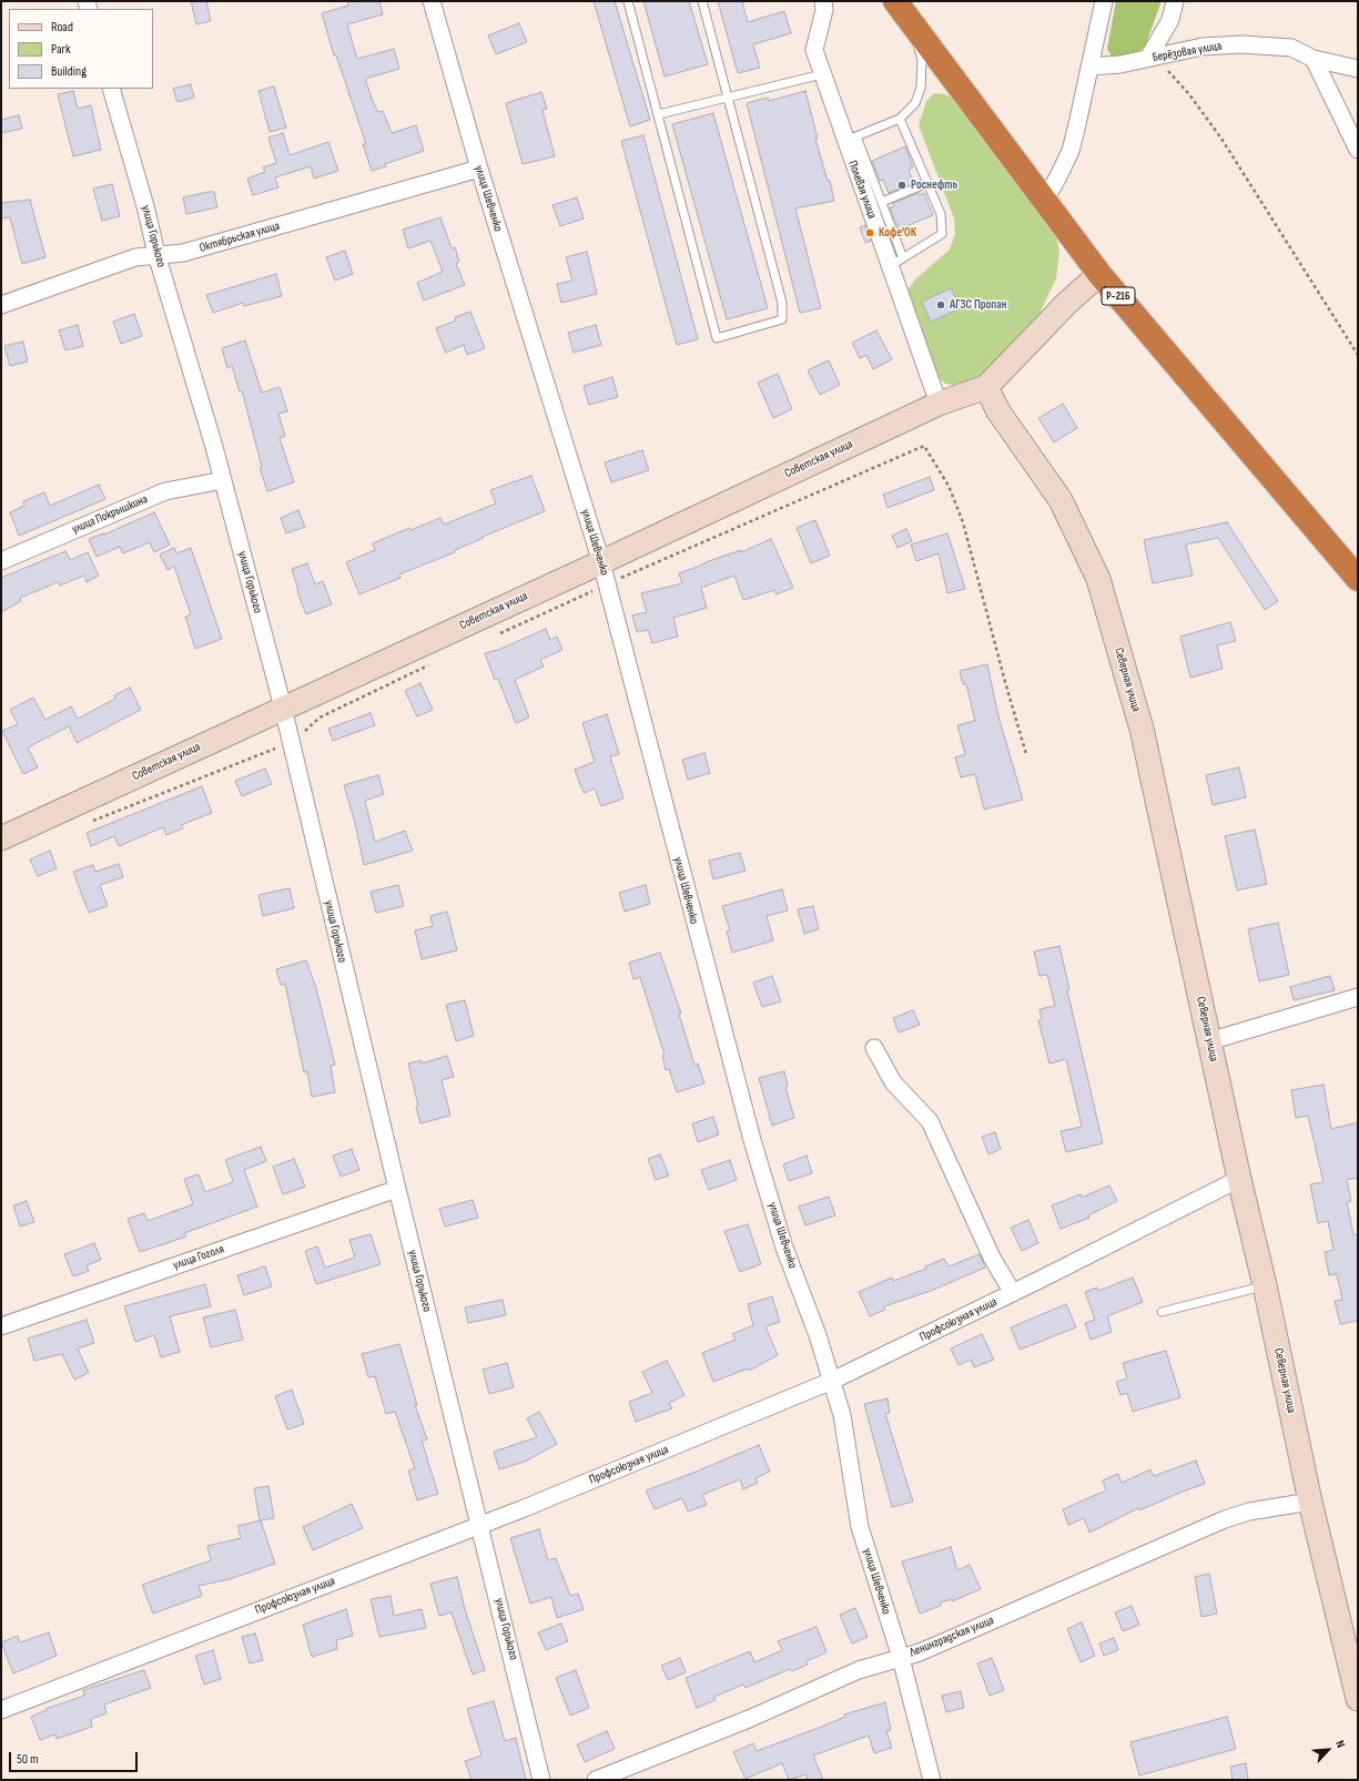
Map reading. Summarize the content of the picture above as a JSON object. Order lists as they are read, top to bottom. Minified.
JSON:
{"streets":{"highway":["Р-216"],"street":["Берёзовая улица","Полевая улица","улица Шевченко","улица Горького","Октябрьская улица","Советская улица","улица Покрышкина","Северная улица","улица Гоголя","Профсоюзная улица","Ленинградская улица"]},"crossings":[["Полевая улица","Советская улица"],["улица Шевченко","Октябрьская улица"],["улица Шевченко","Советская улица"],["улица Шевченко","Профсоюзная улица"],["улица Шевченко","Ленинградская улица"],["улица Горького","Октябрьская улица"],["улица Горького","Советская улица"],["улица Горького","улица Покрышкина"],["улица Горького","улица Гоголя"],["улица Горького","Профсоюзная улица"],["Советская улица","Северная улица"],["Северная улица","Профсоюзная улица"],["Северная улица","Ленинградская улица"]],"places":["Роснефть","Кофе'ОК","АГЗС Пропан"],"legend":["Road","Park","Building"],"scale_bar":"50 m","north":"top right"}
